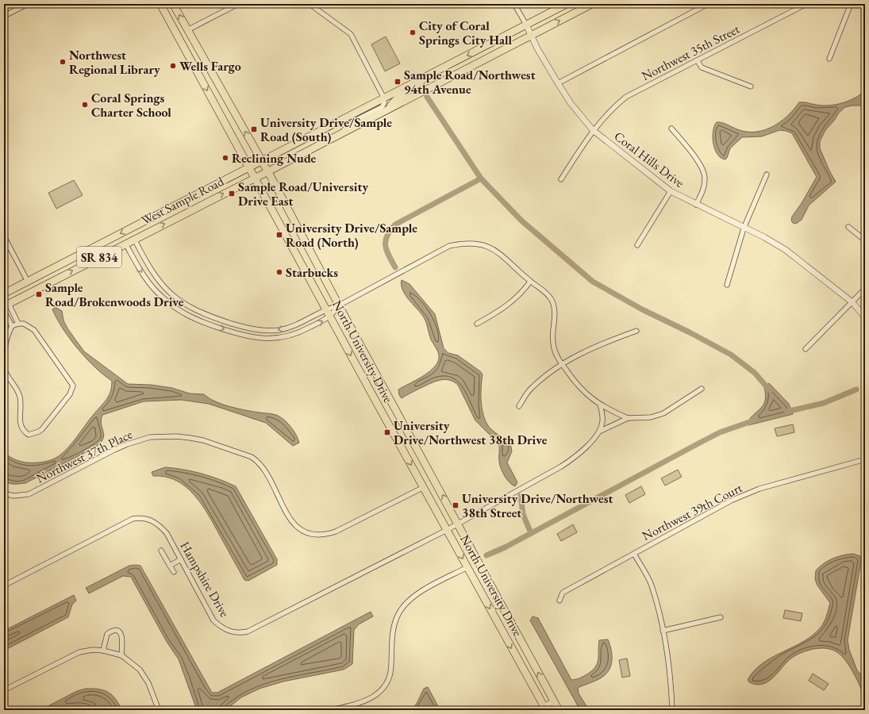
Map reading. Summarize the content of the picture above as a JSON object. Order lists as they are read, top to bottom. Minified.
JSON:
{"streets":{"main road":["West Sample Road","SR 834","North University Drive"],"street":["Northwest 35th Street","Coral Hills Drive","Northwest 37th Place","Northwest 39th Court","Hampshire Drive"]},"crossings":[["Northwest 35th Street","Coral Hills Drive"],["Coral Hills Drive","West Sample Road"],["West Sample Road","North University Drive"],["North University Drive","Northwest 37th Place"],["North University Drive","Hampshire Drive"]],"places":{"other":["City of Coral Springs City Hall","Northwest Regional Library","Wells Fargo","Coral Springs Charter School","Reclining Nude","Starbucks"],"transit":["Sample Road/Northwest 94th Avenue","University Drive/Sample Road (South)","Sample Road/University Drive East","University Drive/Sample Road (North)","Sample Road/Brokenwoods Drive","University Drive/Northwest 38th Drive","University Drive/Northwest 38th Street"]}}
